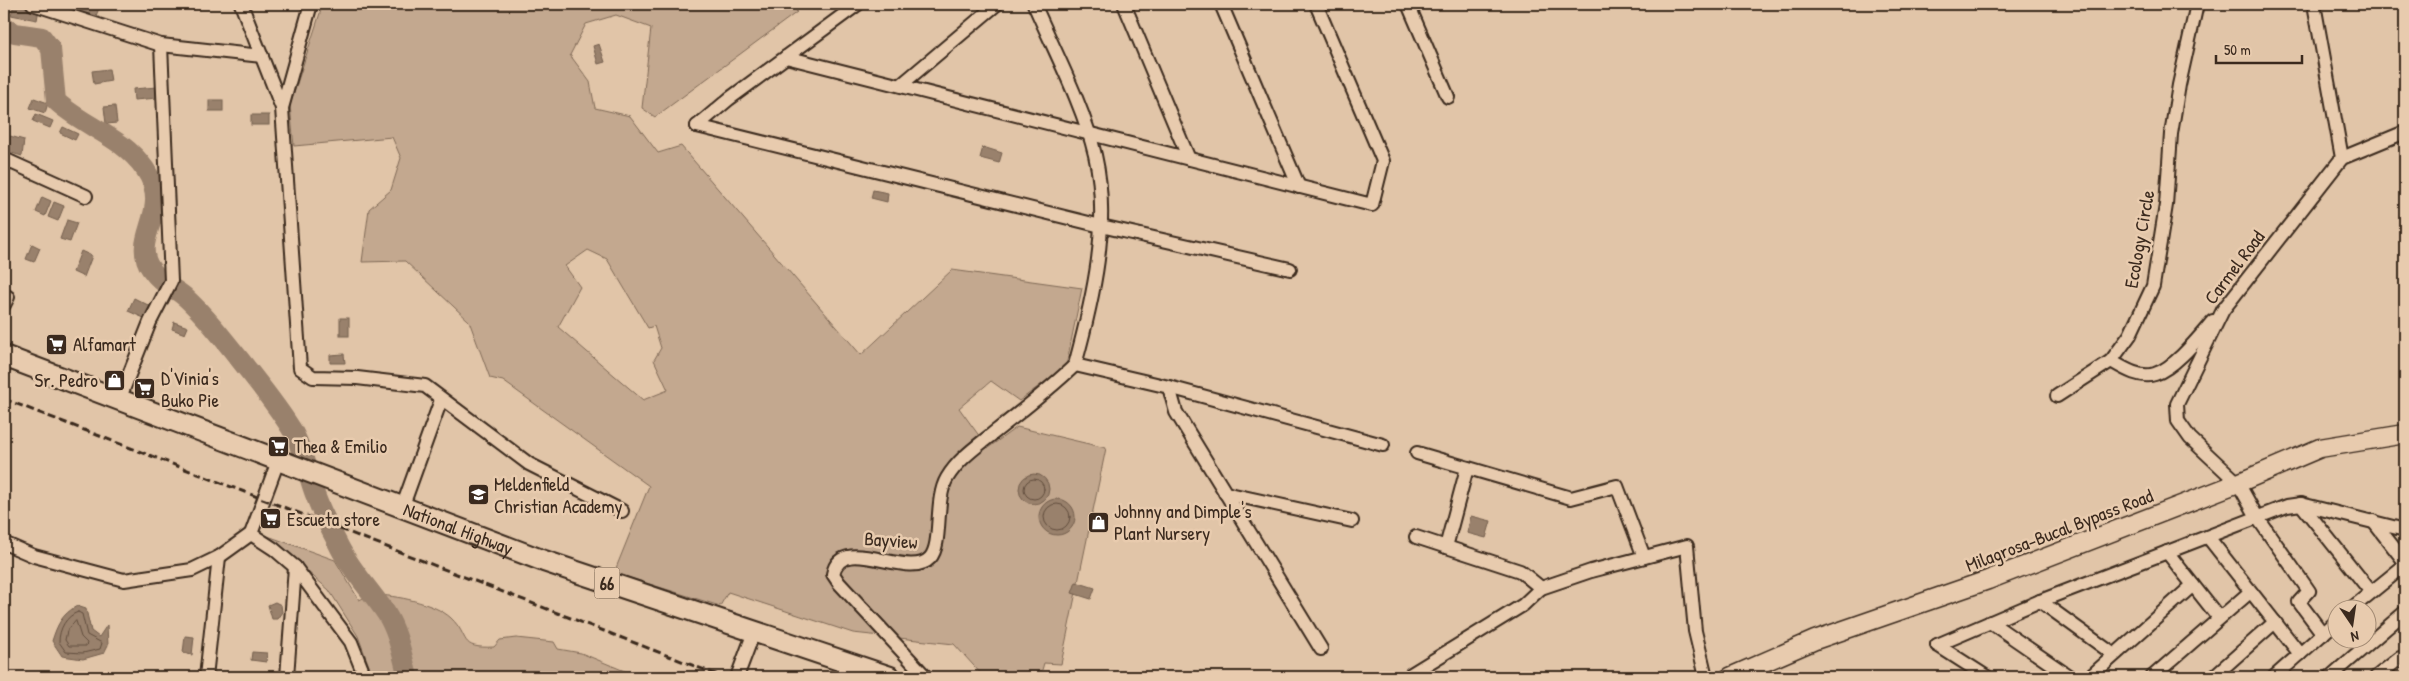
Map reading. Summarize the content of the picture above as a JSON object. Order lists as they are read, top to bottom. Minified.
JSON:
{"streets":{"main road":["National Highway","Milagrosa-Bucal Bypass Road","66"],"street":["Ecology Circle","Carmel Road","Bayview"]},"crossings":[["Carmel Road","Milagrosa-Bucal Bypass Road"]],"places":{"supermarket":["Alfamart","D'Vinia's Buko Pie","Thea & Emilio","Escueta store"],"shop":["Sr. Pedro","Johnny and Dimple's Plant Nursery"],"school or university":["Meldenfield Christian Academy"]},"scale_bar":"50 m","north":"bottom"}
